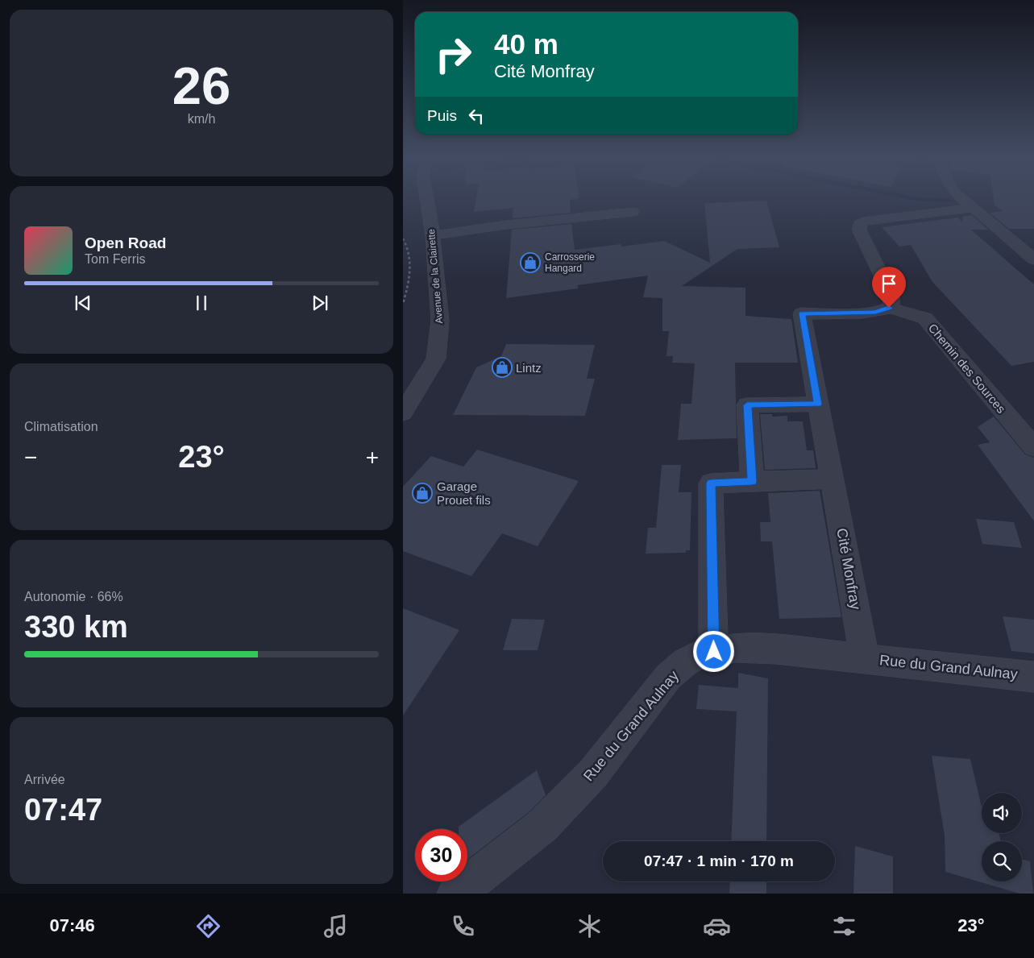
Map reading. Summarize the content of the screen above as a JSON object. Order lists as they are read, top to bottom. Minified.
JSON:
{"streets":{"street":["Avenue de la Clairette","Chemin des Sources","Cité Monfray","Rue du Grand Aulnay"]},"crossings":[["Chemin des Sources","Cité Monfray"],["Cité Monfray","Rue du Grand Aulnay"]],"places":{"shop":["Carrosserie Hangard","Lintz","Garage Prouet fils"]},"page":{"tile":[["26","km/h"],"Climatisation",["Autonomie · 66%","330 km"],["Arrivée","07:47"]],"turn":["40 m","Cité Monfray"],"then":"Puis","song":["Open Road","Tom Ferris"],"heat":["−","23°","+"],"limit":"30","trip":"07:47 · 1 min · 170 m","tabs":["07:46","23°"]}}
